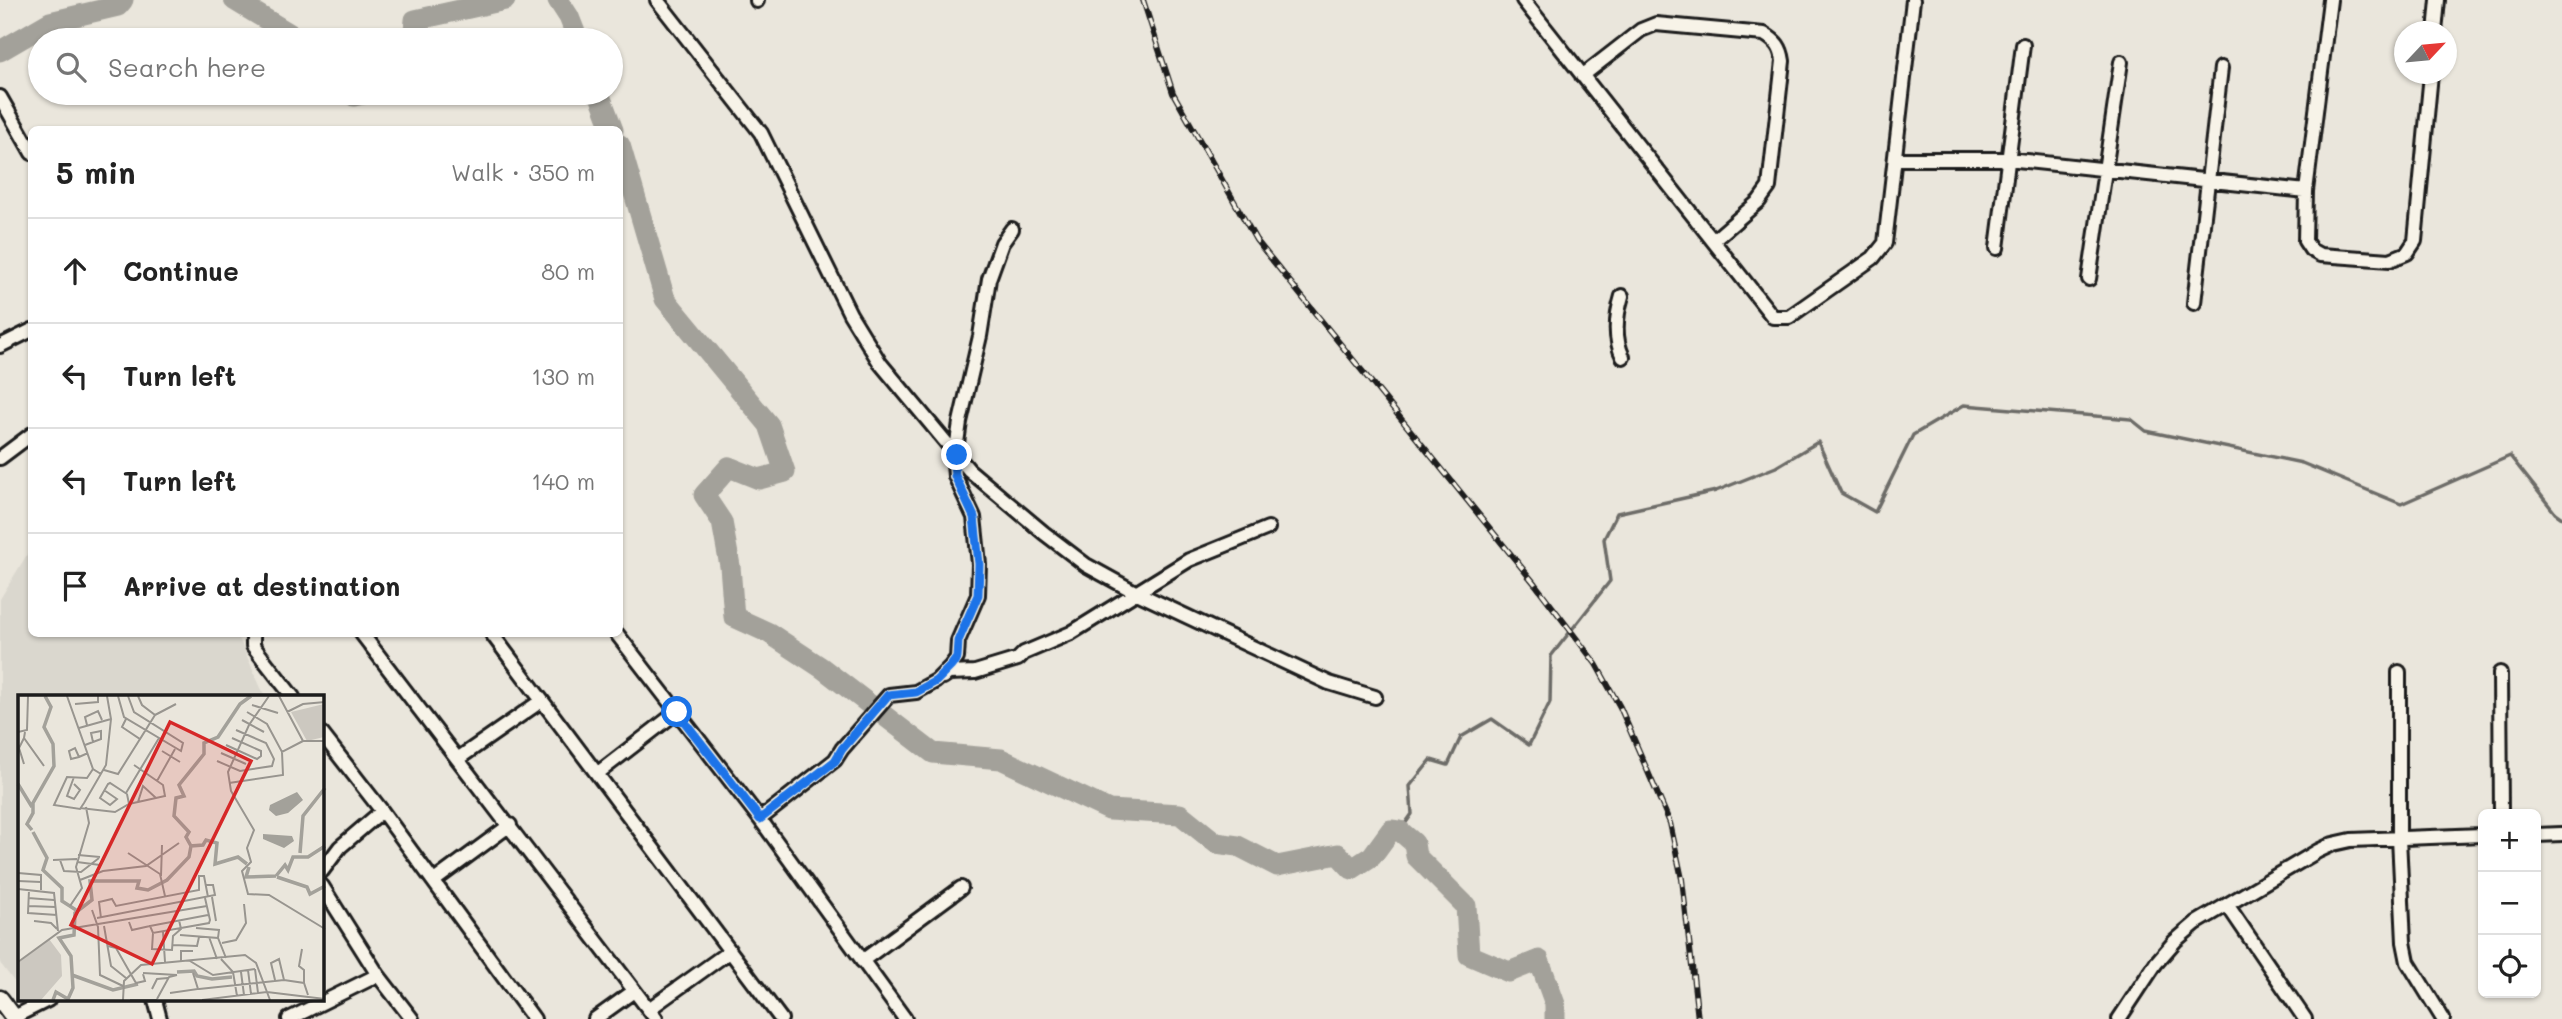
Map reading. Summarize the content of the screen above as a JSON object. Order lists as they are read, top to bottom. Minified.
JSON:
{"north":"top right","page":{"search":"Search here","heading":["5 min","Walk · 350 m"],"list":[["Continue","80 m"],["Turn left","130 m"],["Turn left","140 m"],"Arrive at destination"],"map_buttons":["+","−"]}}
